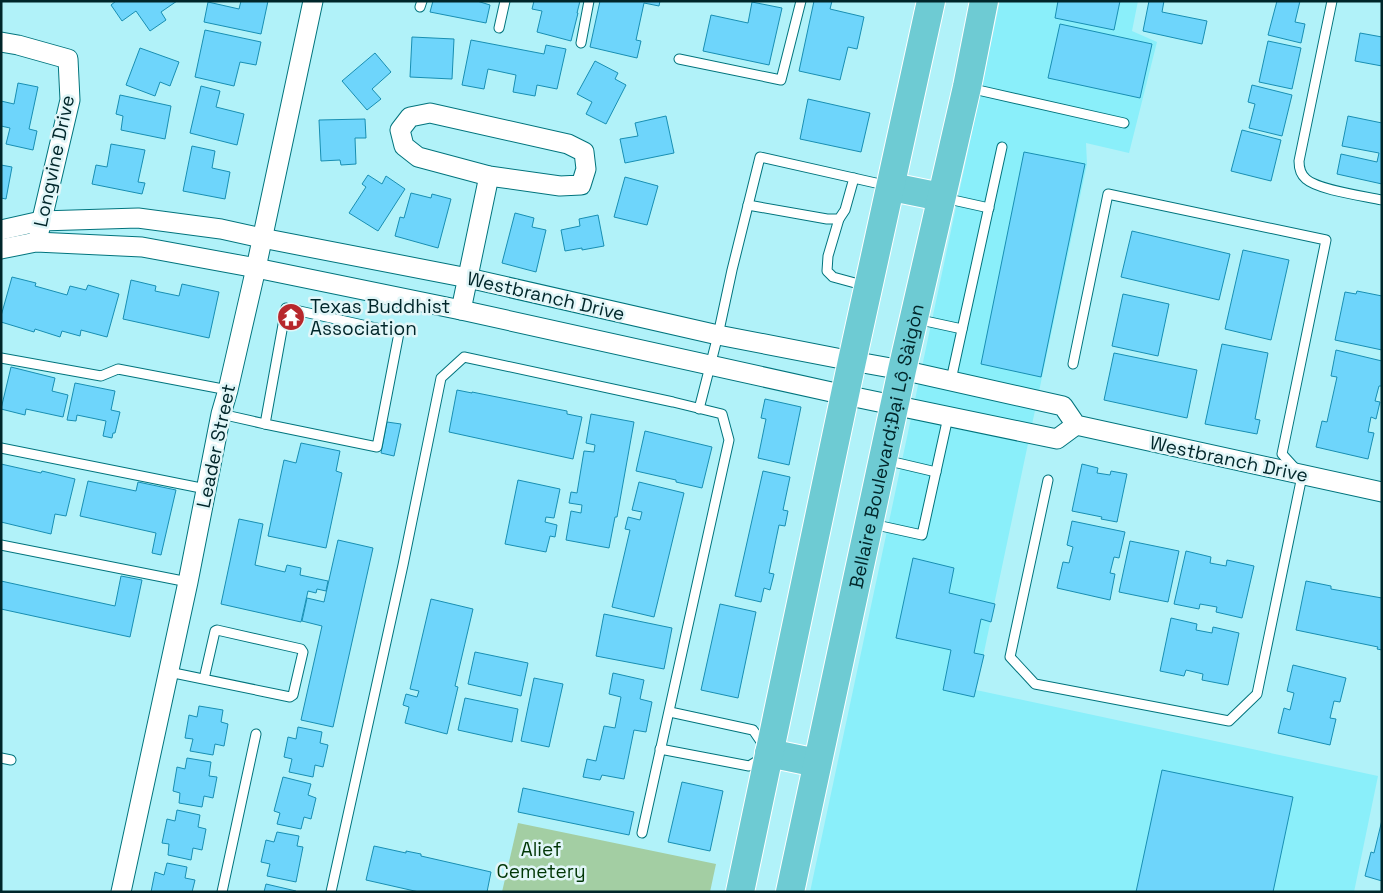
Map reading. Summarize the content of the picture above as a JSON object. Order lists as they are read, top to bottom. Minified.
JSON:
{"streets":{"main road":["Bellaire Boulevard;Đại Lộ Sàigòn"],"street":["Longvine Drive","Westbranch Drive","Leader Street"]},"crossings":[["Longvine Drive","Westbranch Drive"],["Westbranch Drive","Leader Street"],["Westbranch Drive","Bellaire Boulevard;Đại Lộ Sàigòn"]],"parks":["Alief Cemetery"],"places":{"temple":["Texas Buddhist Association"]}}
